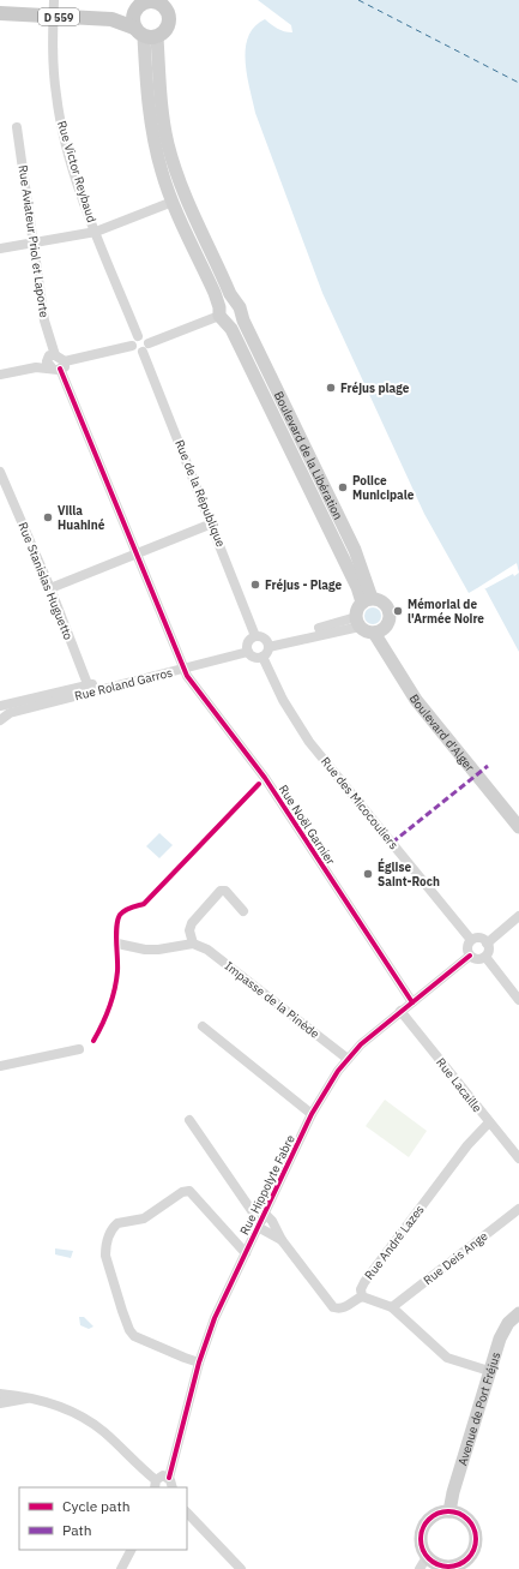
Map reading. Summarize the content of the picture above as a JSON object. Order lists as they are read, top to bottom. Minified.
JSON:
{"streets":{"main road":["D 559","Boulevard de la Libération","Boulevard d'Alger","Avenue de Port Fréjus"],"street":["Rue Victor Reybaud","Rue Aviateur Priol et Laporte","Rue de la République","Rue Stanislas Huguetto","Rue Roland Garros","Rue des Micocouliers","Rue Noël Garnier","Impasse de la Pinède","Rue Lacaille","Rue Hippolyte Fabre","Rue André Lazes","Rue Deis Ange"]},"crossings":[["D 559","Rue Victor Reybaud"],["D 559","Boulevard de la Libération"],["Rue Victor Reybaud","Rue de la République"],["Rue Aviateur Priol et Laporte","Rue Roland Garros"],["Rue Aviateur Priol et Laporte","Rue Noël Garnier"],["Boulevard de la Libération","Boulevard d'Alger"],["Rue de la République","Rue Roland Garros"],["Rue de la République","Rue des Micocouliers"],["Rue Stanislas Huguetto","Rue Roland Garros"],["Rue Roland Garros","Rue des Micocouliers"],["Rue Roland Garros","Rue Noël Garnier"],["Rue des Micocouliers","Rue Hippolyte Fabre"],["Rue Noël Garnier","Rue Hippolyte Fabre"],["Impasse de la Pinède","Rue Hippolyte Fabre"],["Rue Lacaille","Rue Hippolyte Fabre"],["Rue Lacaille","Rue André Lazes"],["Rue Hippolyte Fabre","Rue André Lazes"]],"places":["Fréjus plage","Police Municipale","Villa Huahiné","Fréjus - Plage","Mémorial de l'Armée Noire","Église Saint-Roch"],"legend":["Cycle path","Path"]}
